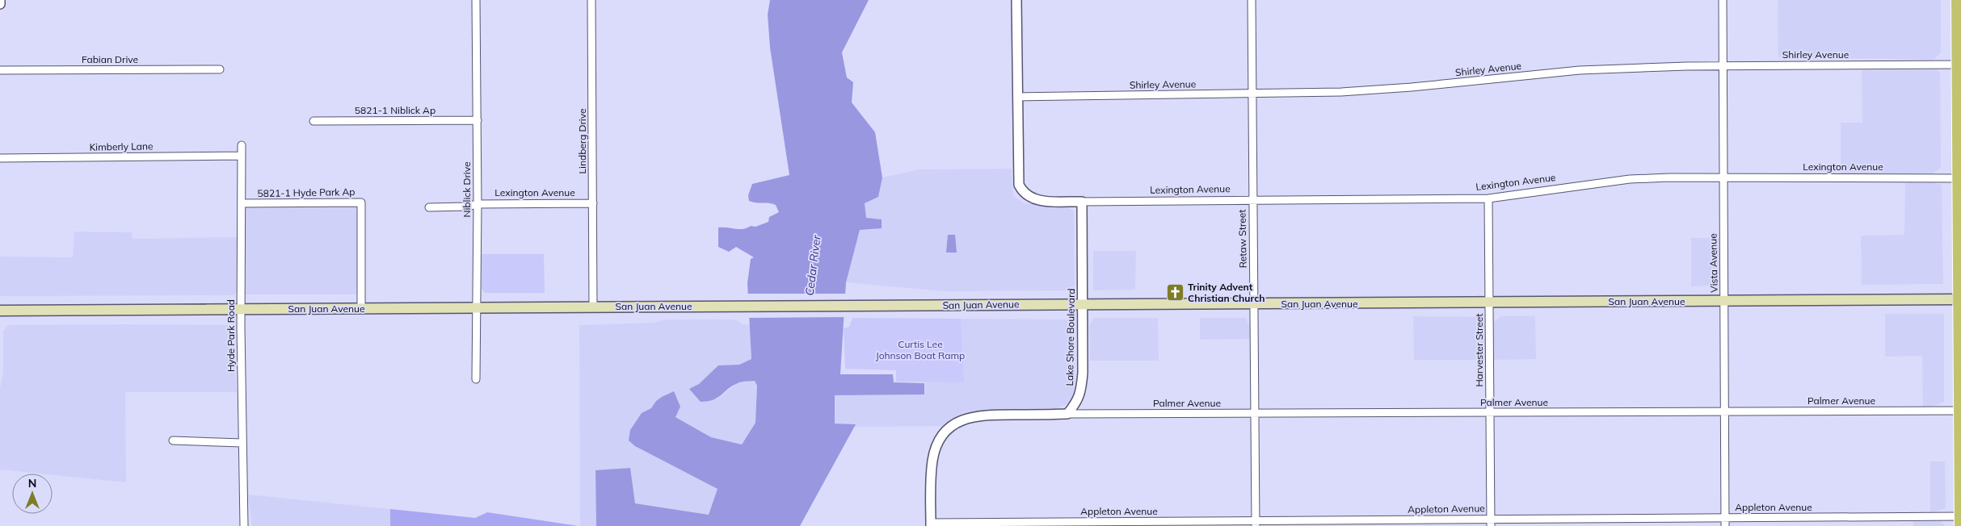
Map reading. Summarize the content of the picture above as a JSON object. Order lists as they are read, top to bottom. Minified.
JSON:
{"streets":{"main road":["San Juan Avenue"],"street":["Shirley Avenue","Fabian Drive","5821-1 Niblick Ap","Lindberg Drive","Kimberly Lane","Lexington Avenue","Niblick Drive","5821-1 Hyde Park Ap","Retaw Street","Vista Avenue","Hyde Park Road","Lake Shore Boulevard","Harvester Street","Palmer Avenue","Appleton Avenue"]},"crossings":[["Shirley Avenue","Lexington Avenue"],["Shirley Avenue","Retaw Street"],["Shirley Avenue","Vista Avenue"],["5821-1 Niblick Ap","Niblick Drive"],["Lindberg Drive","Lexington Avenue"],["Lindberg Drive","San Juan Avenue"],["Kimberly Lane","Hyde Park Road"],["Lexington Avenue","Niblick Drive"],["Lexington Avenue","Retaw Street"],["Lexington Avenue","Vista Avenue"],["Lexington Avenue","Lake Shore Boulevard"],["Lexington Avenue","Harvester Street"],["Niblick Drive","San Juan Avenue"],["5821-1 Hyde Park Ap","San Juan Avenue"],["5821-1 Hyde Park Ap","Hyde Park Road"],["Retaw Street","San Juan Avenue"],["Retaw Street","Palmer Avenue"],["Retaw Street","Appleton Avenue"],["Vista Avenue","San Juan Avenue"],["Vista Avenue","Palmer Avenue"],["Vista Avenue","Appleton Avenue"],["San Juan Avenue","Hyde Park Road"],["San Juan Avenue","Lake Shore Boulevard"],["San Juan Avenue","Harvester Street"],["Lake Shore Boulevard","Palmer Avenue"],["Harvester Street","Palmer Avenue"],["Harvester Street","Appleton Avenue"]],"water":["Cedar River"],"parks":["Curtis Lee Johnson Boat Ramp"],"places":{"church":["Trinity Advent Christian Church"]},"north":"top"}
